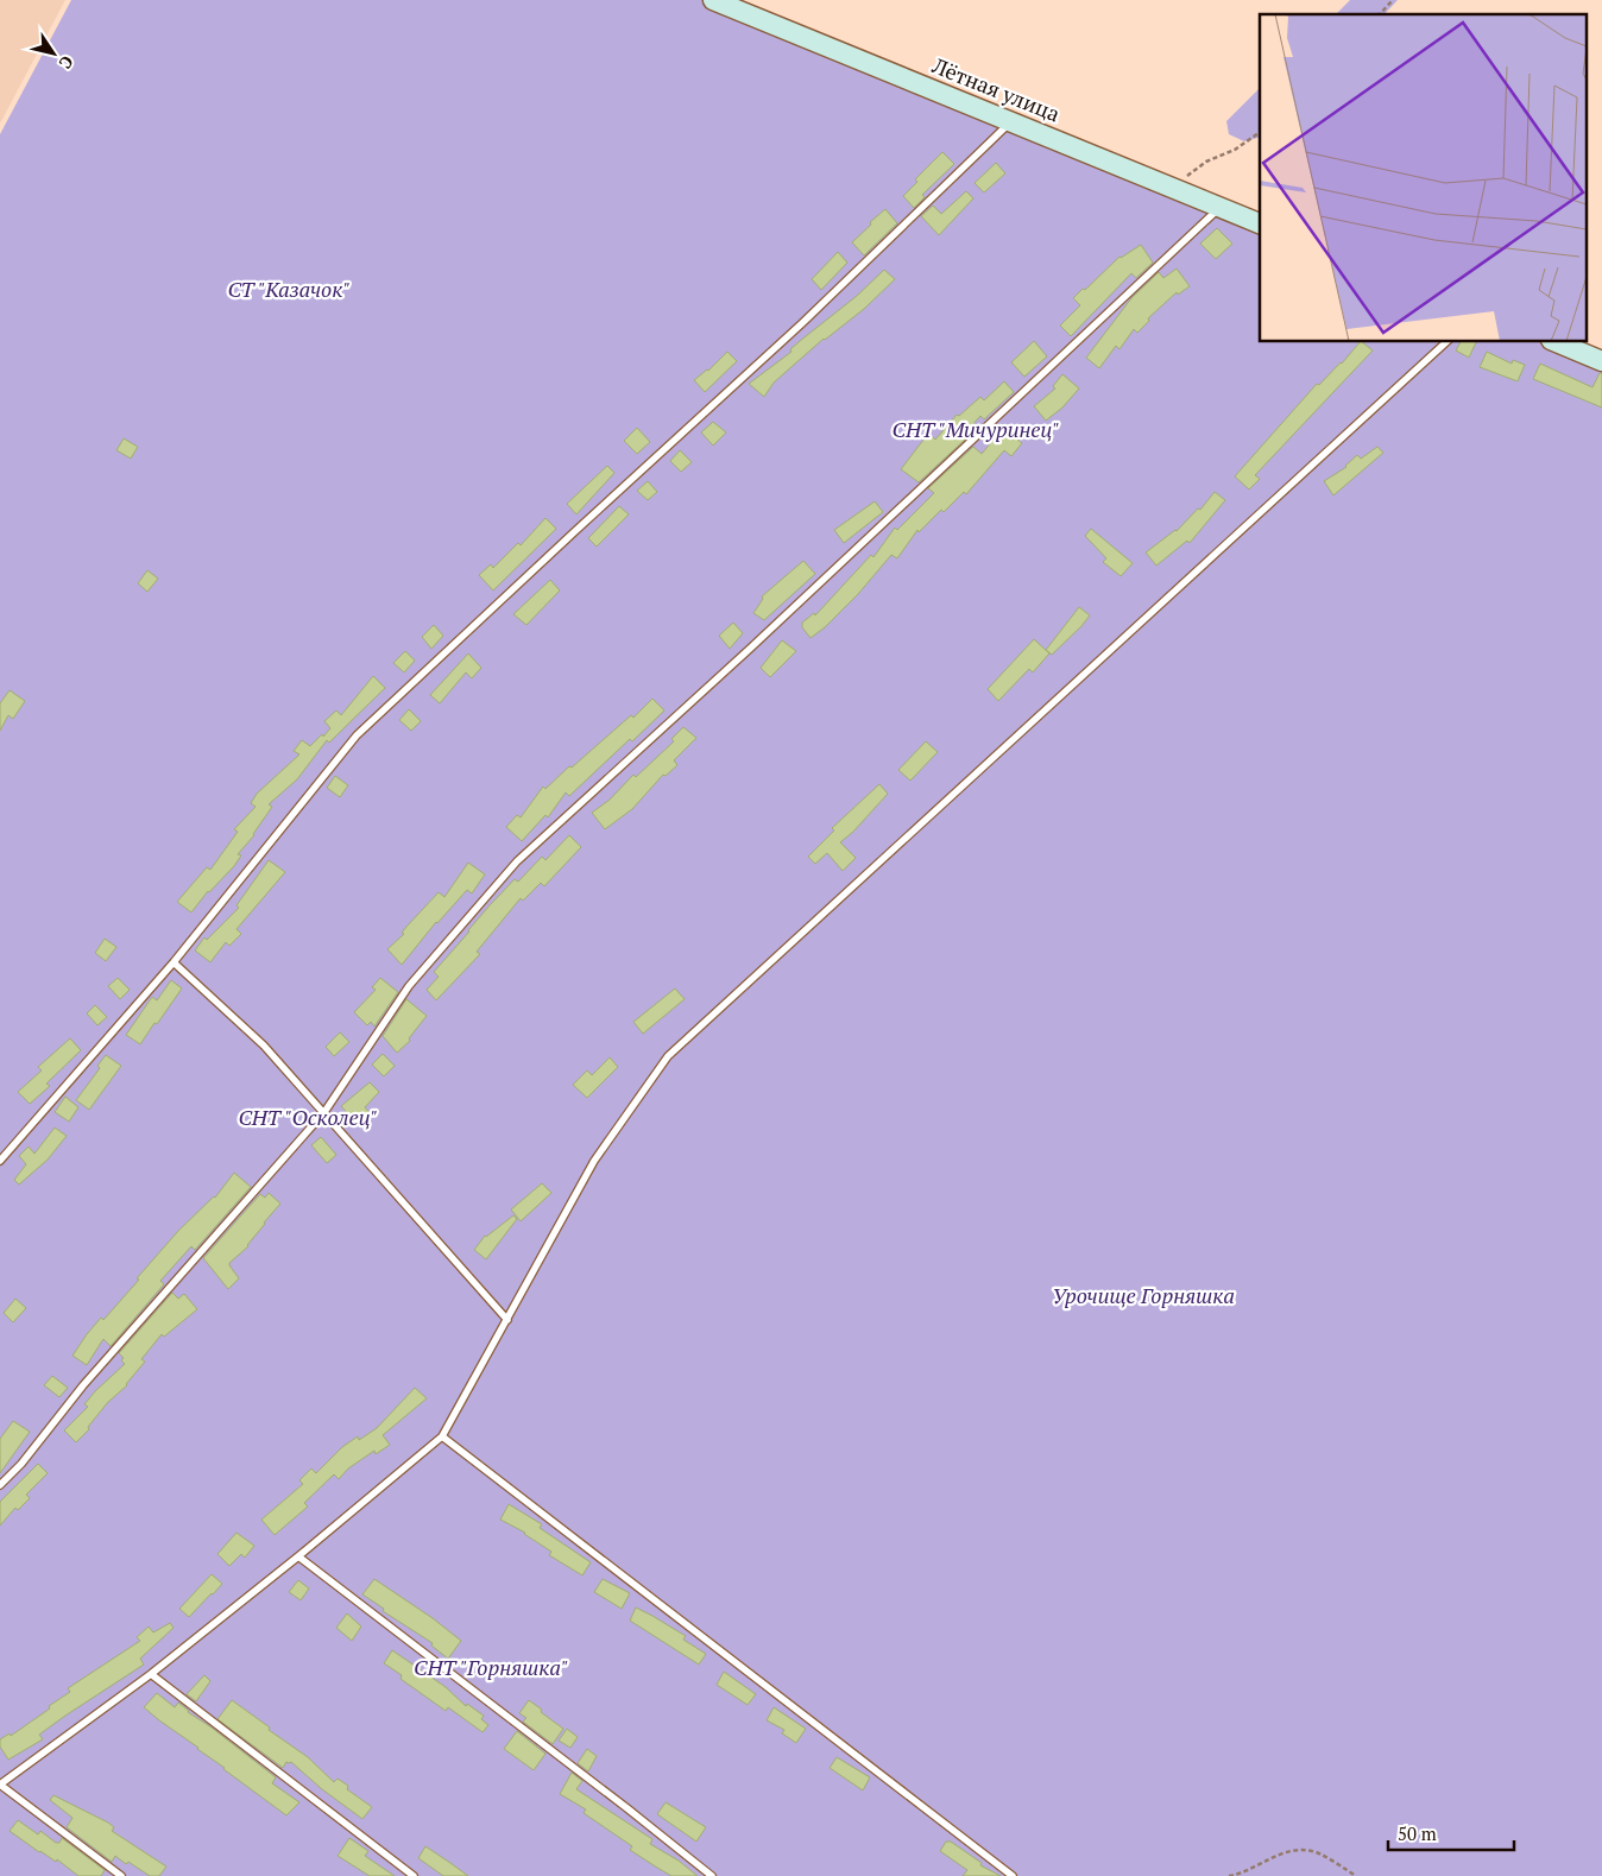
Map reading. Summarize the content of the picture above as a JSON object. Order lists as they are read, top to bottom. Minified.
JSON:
{"streets":{"street":["Лётная улица"]},"parks":["СТ \"Казачок\"","СНТ \"Мичуринец\"","СНТ \"Осколец\"","Урочище Горняшка","СНТ \"Горняшка\""],"scale_bar":"50 m","north":"bottom right"}
